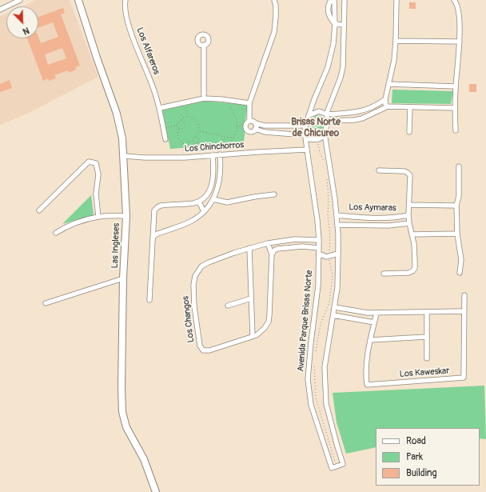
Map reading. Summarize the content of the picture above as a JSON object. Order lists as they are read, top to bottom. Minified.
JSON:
{"streets":{"street":["Los Alfareros","Los Chinchorros","Los Aymaras","Las Ingleses","Los Changos","Avenida Parque Brisas Norte","Los Kaweskar"]},"crossings":[["Los Chinchorros","Las Ingleses"],["Los Chinchorros","Avenida Parque Brisas Norte"],["Los Changos","Avenida Parque Brisas Norte"]],"districts":["Brisas Norte de Chicureo"],"legend":["Road","Park","Building"],"north":"bottom right"}
